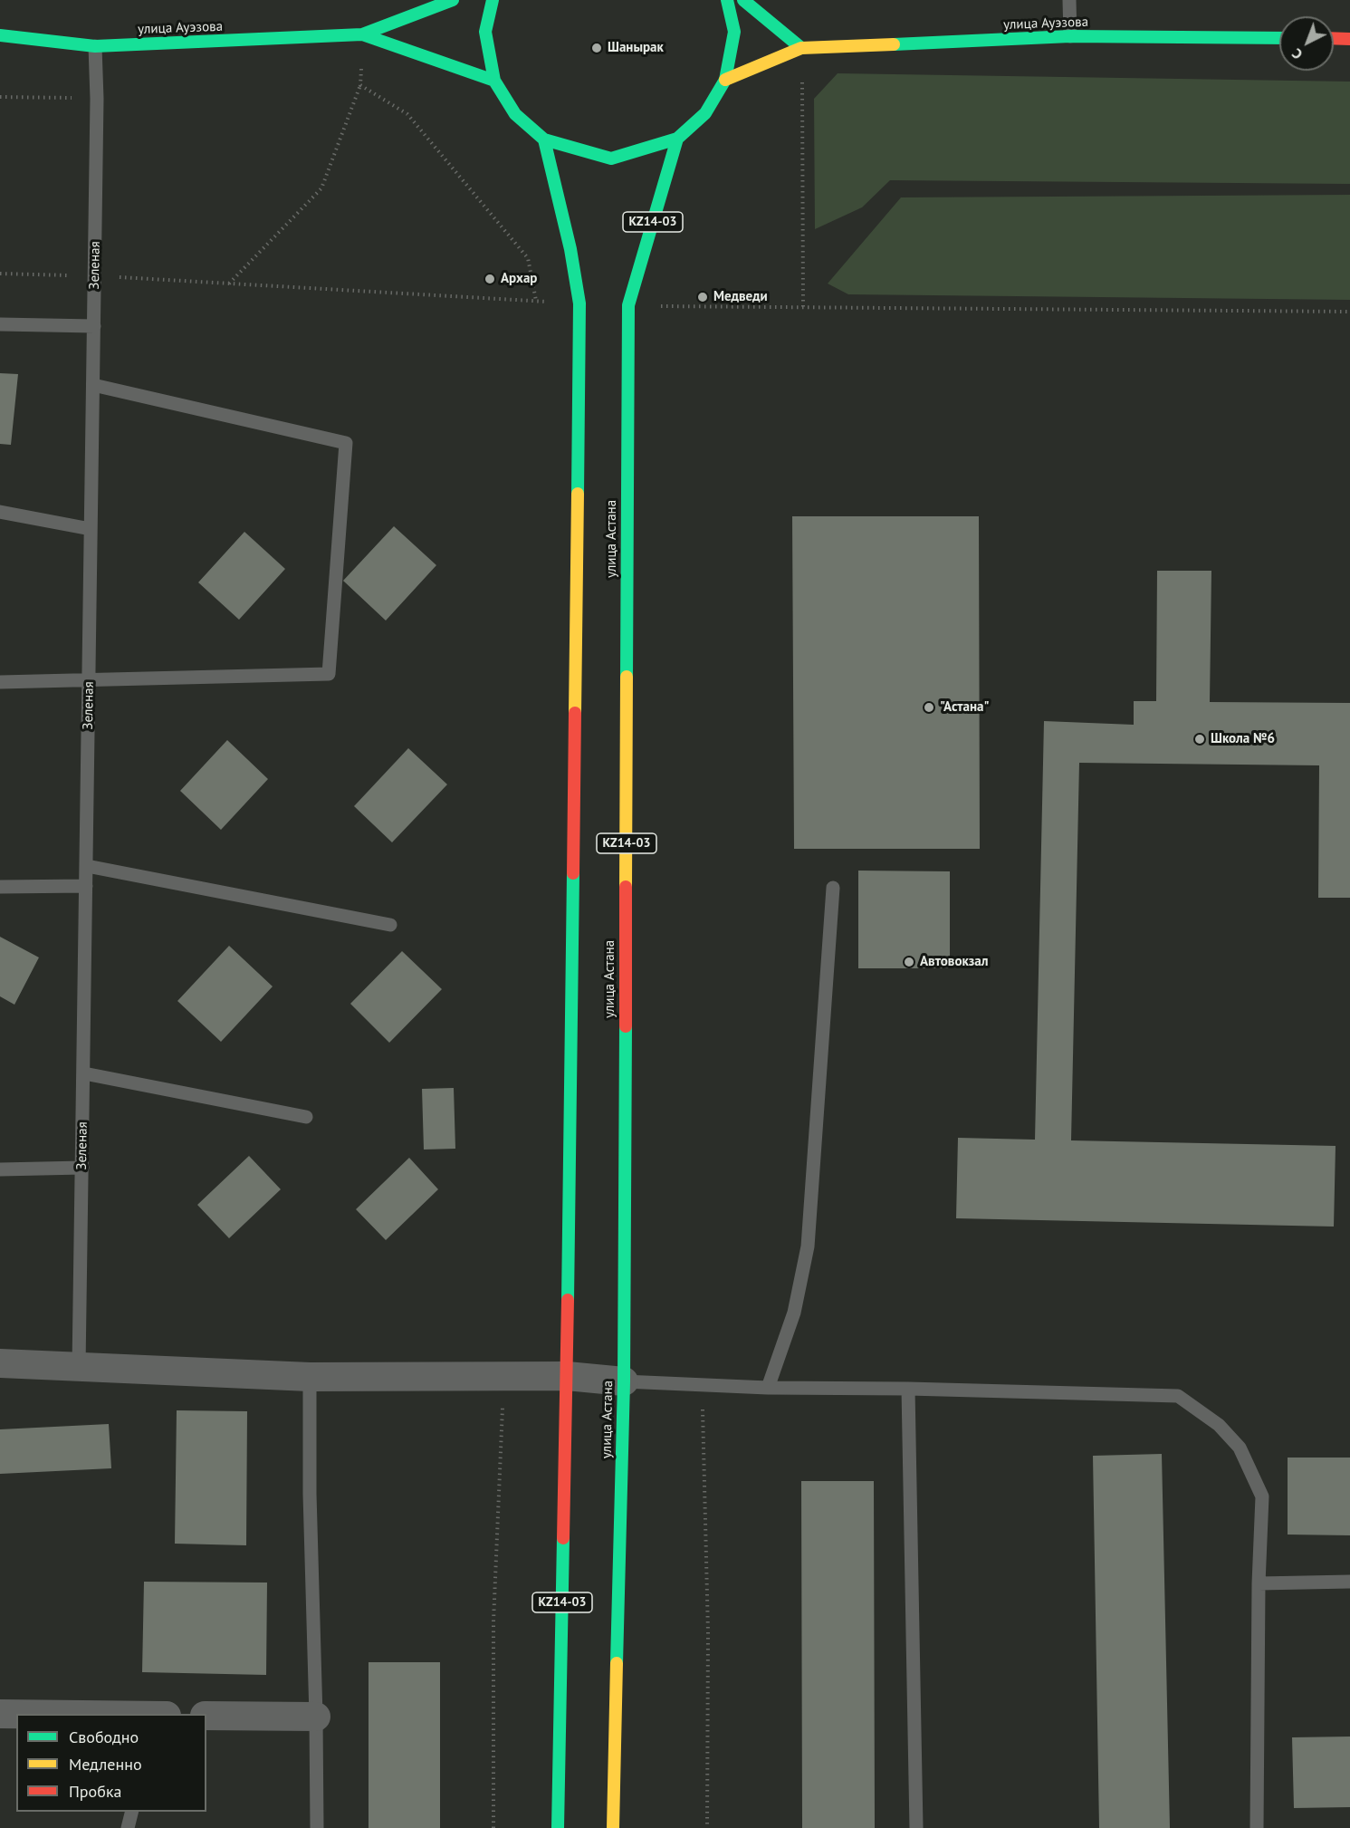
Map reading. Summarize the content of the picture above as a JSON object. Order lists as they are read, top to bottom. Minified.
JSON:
{"streets":{"main road":["улица Ауэзова","KZ14-03","улица Астана"],"lane":["Зеленая"]},"crossings":[["улица Ауэзова","Зеленая"]],"places":["Шанырак","Архар","Медведи","\"Астана\"","Школа №6","Автовокзал"],"legend":["Свободно","Медленно","Пробка"],"north":"bottom left"}
